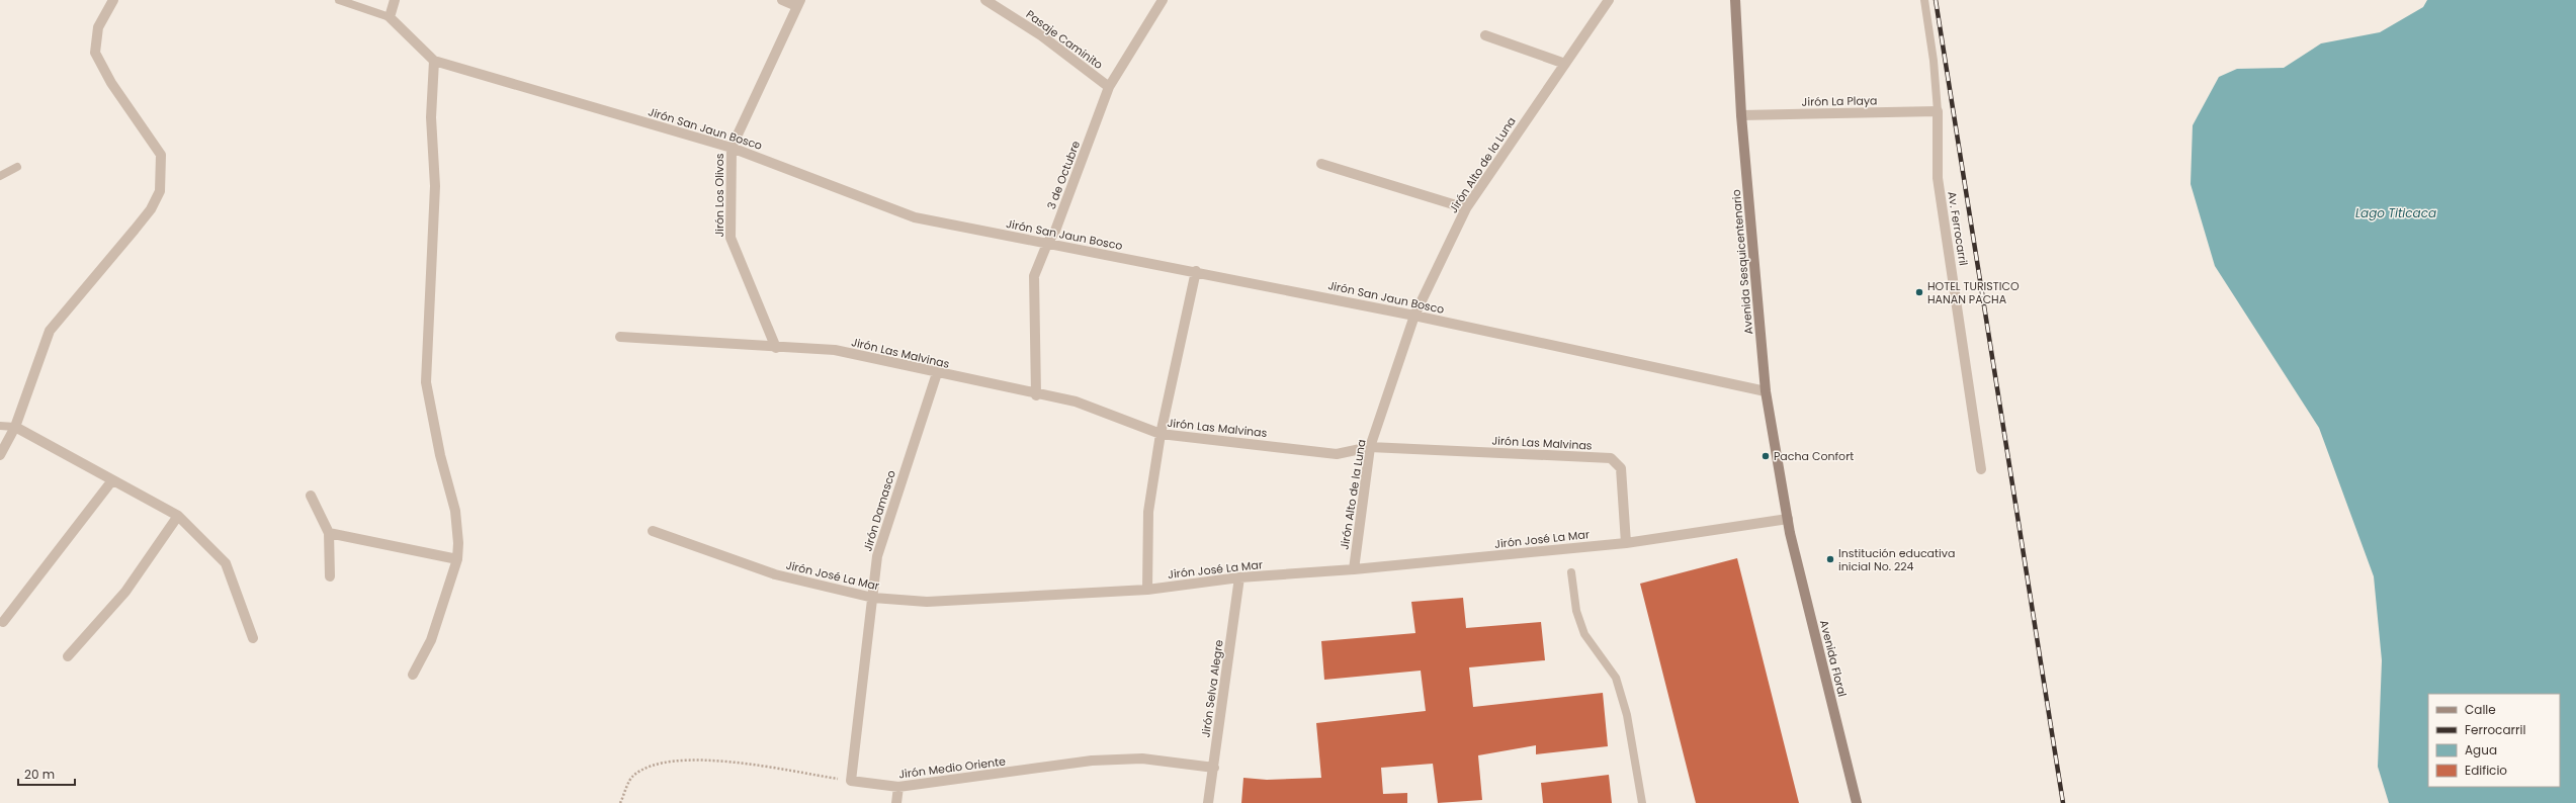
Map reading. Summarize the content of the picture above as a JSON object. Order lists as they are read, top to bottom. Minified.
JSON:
{"streets":{"street":["Pasaje Caminito","Jirón La Playa","Jirón San Jaun Bosco","Jirón Alto de la Luna","3 de Octubre","Jirón Los Olivos","Av. Ferrocarril","Avenida Sesquicentenario","Jirón Las Malvinas","Jirón Damasco","Jirón José La Mar","Avenida Floral","Jirón Selva Alegre","Jirón Medio Oriente"]},"crossings":[["Pasaje Caminito","3 de Octubre"],["Jirón La Playa","Av. Ferrocarril"],["Jirón La Playa","Avenida Sesquicentenario"],["Jirón San Jaun Bosco","Jirón Alto de la Luna"],["Jirón San Jaun Bosco","3 de Octubre"],["Jirón San Jaun Bosco","Jirón Los Olivos"],["Jirón San Jaun Bosco","Avenida Sesquicentenario"],["Jirón Alto de la Luna","Jirón Las Malvinas"],["Jirón Alto de la Luna","Jirón José La Mar"],["3 de Octubre","Jirón Las Malvinas"],["Jirón Los Olivos","Jirón Las Malvinas"],["Avenida Sesquicentenario","Jirón José La Mar"],["Avenida Sesquicentenario","Avenida Floral"],["Jirón Las Malvinas","Jirón Damasco"],["Jirón Las Malvinas","Jirón José La Mar"],["Jirón Damasco","Jirón José La Mar"],["Jirón Damasco","Jirón Medio Oriente"],["Jirón José La Mar","Avenida Floral"],["Jirón José La Mar","Jirón Selva Alegre"],["Jirón Selva Alegre","Jirón Medio Oriente"]],"water":["Lago Titicaca"],"places":["HOTEL TURISTICO HANAN PACHA","Pacha Confort","Institución educativa inicial No. 224"],"legend":["Calle","Ferrocarril","Agua","Edificio"],"scale_bar":"20 m"}
